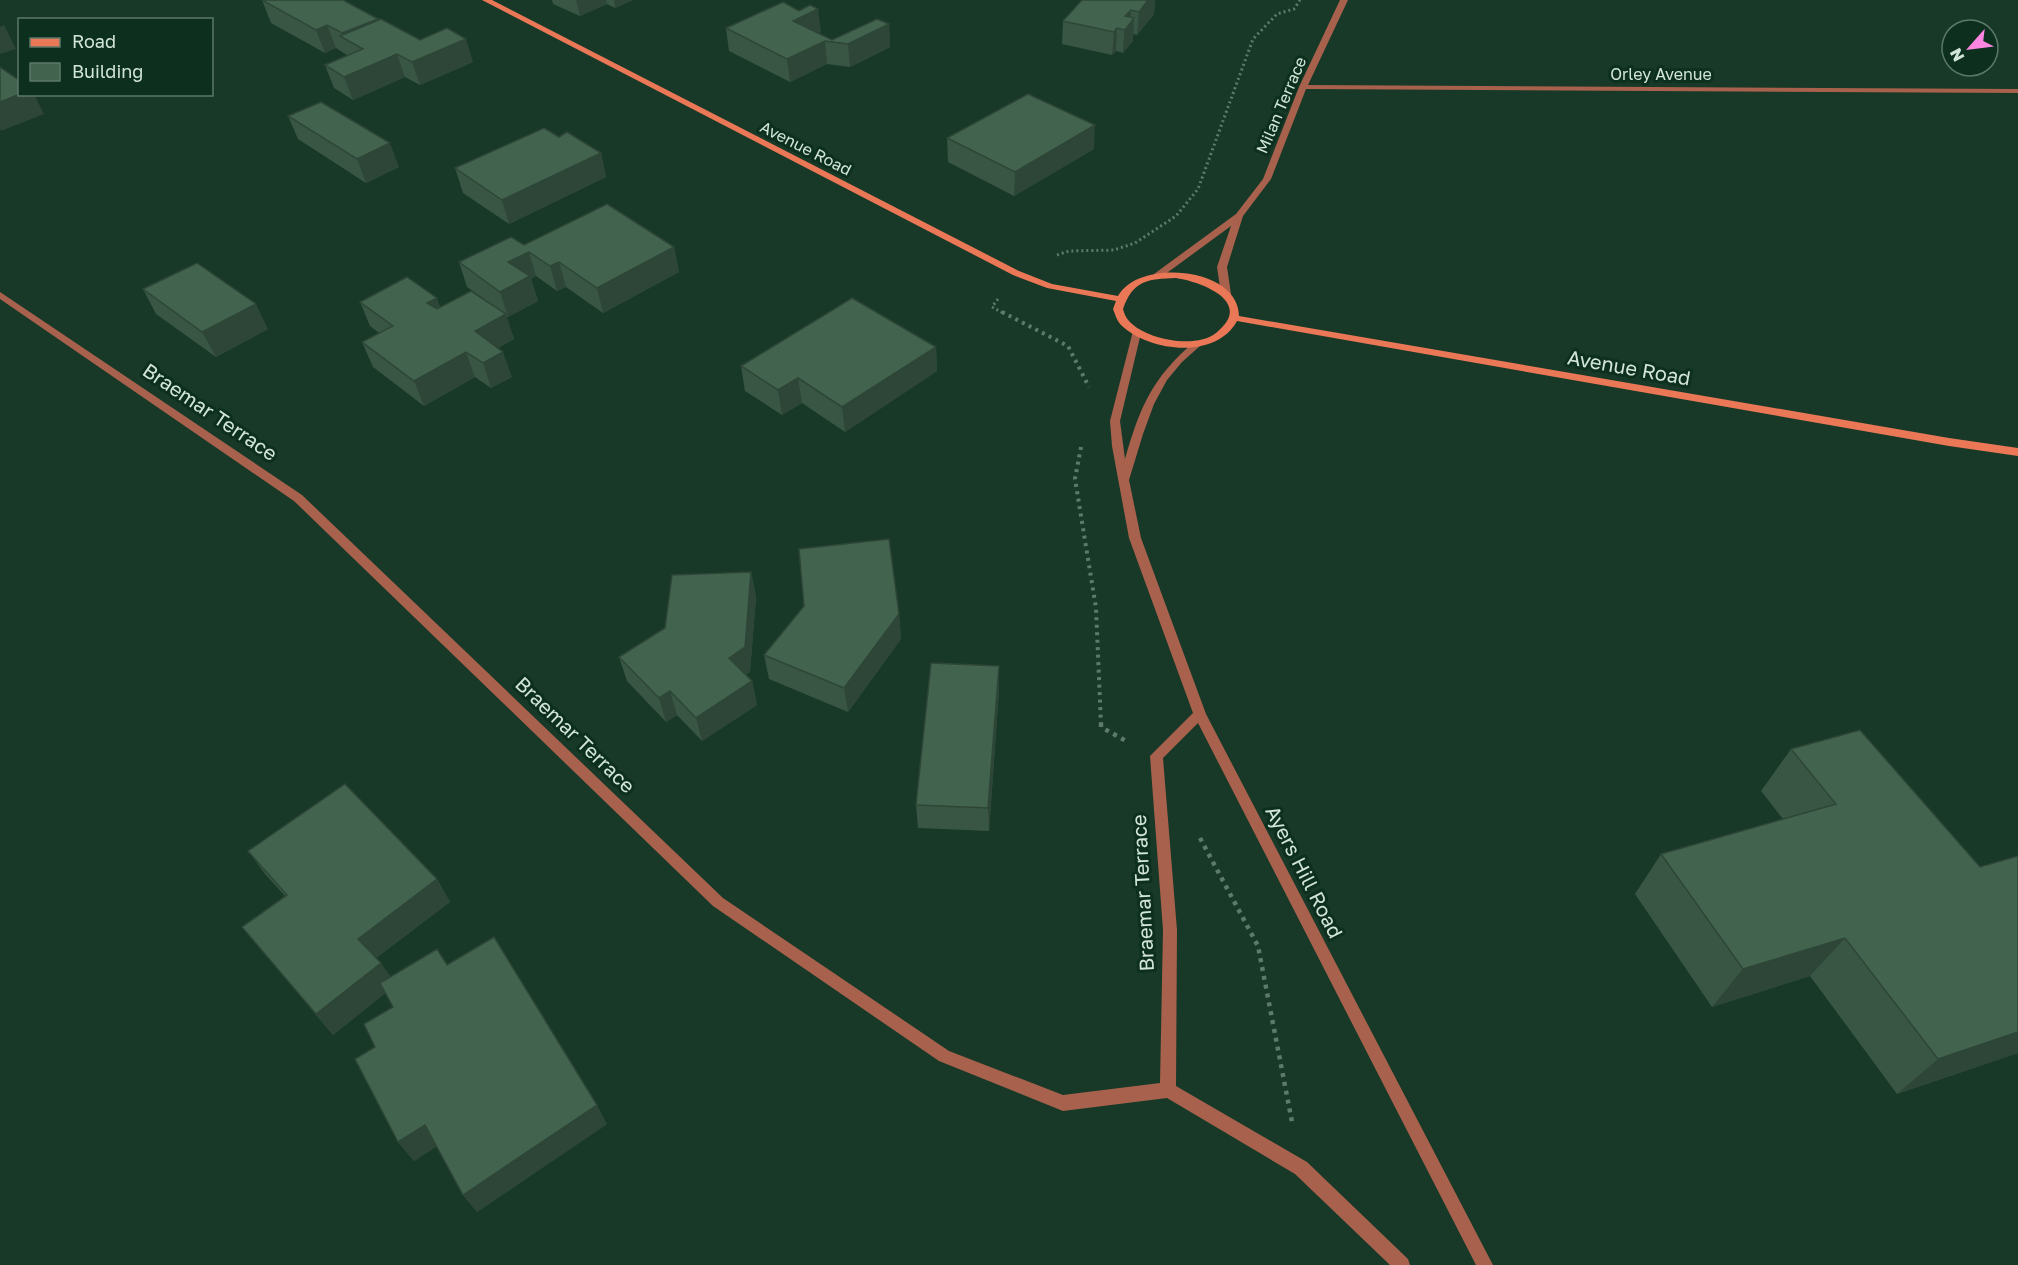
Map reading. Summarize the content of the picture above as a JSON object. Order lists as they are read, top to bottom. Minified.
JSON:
{"streets":{"street":["Orley Avenue","Milan Terrace","Avenue Road","Braemar Terrace","Ayers Hill Road"]},"crossings":[["Orley Avenue","Milan Terrace"],["Milan Terrace","Avenue Road"],["Milan Terrace","Ayers Hill Road"],["Avenue Road","Ayers Hill Road"],["Braemar Terrace","Ayers Hill Road"]],"legend":["Road","Building"],"north":"bottom left"}
